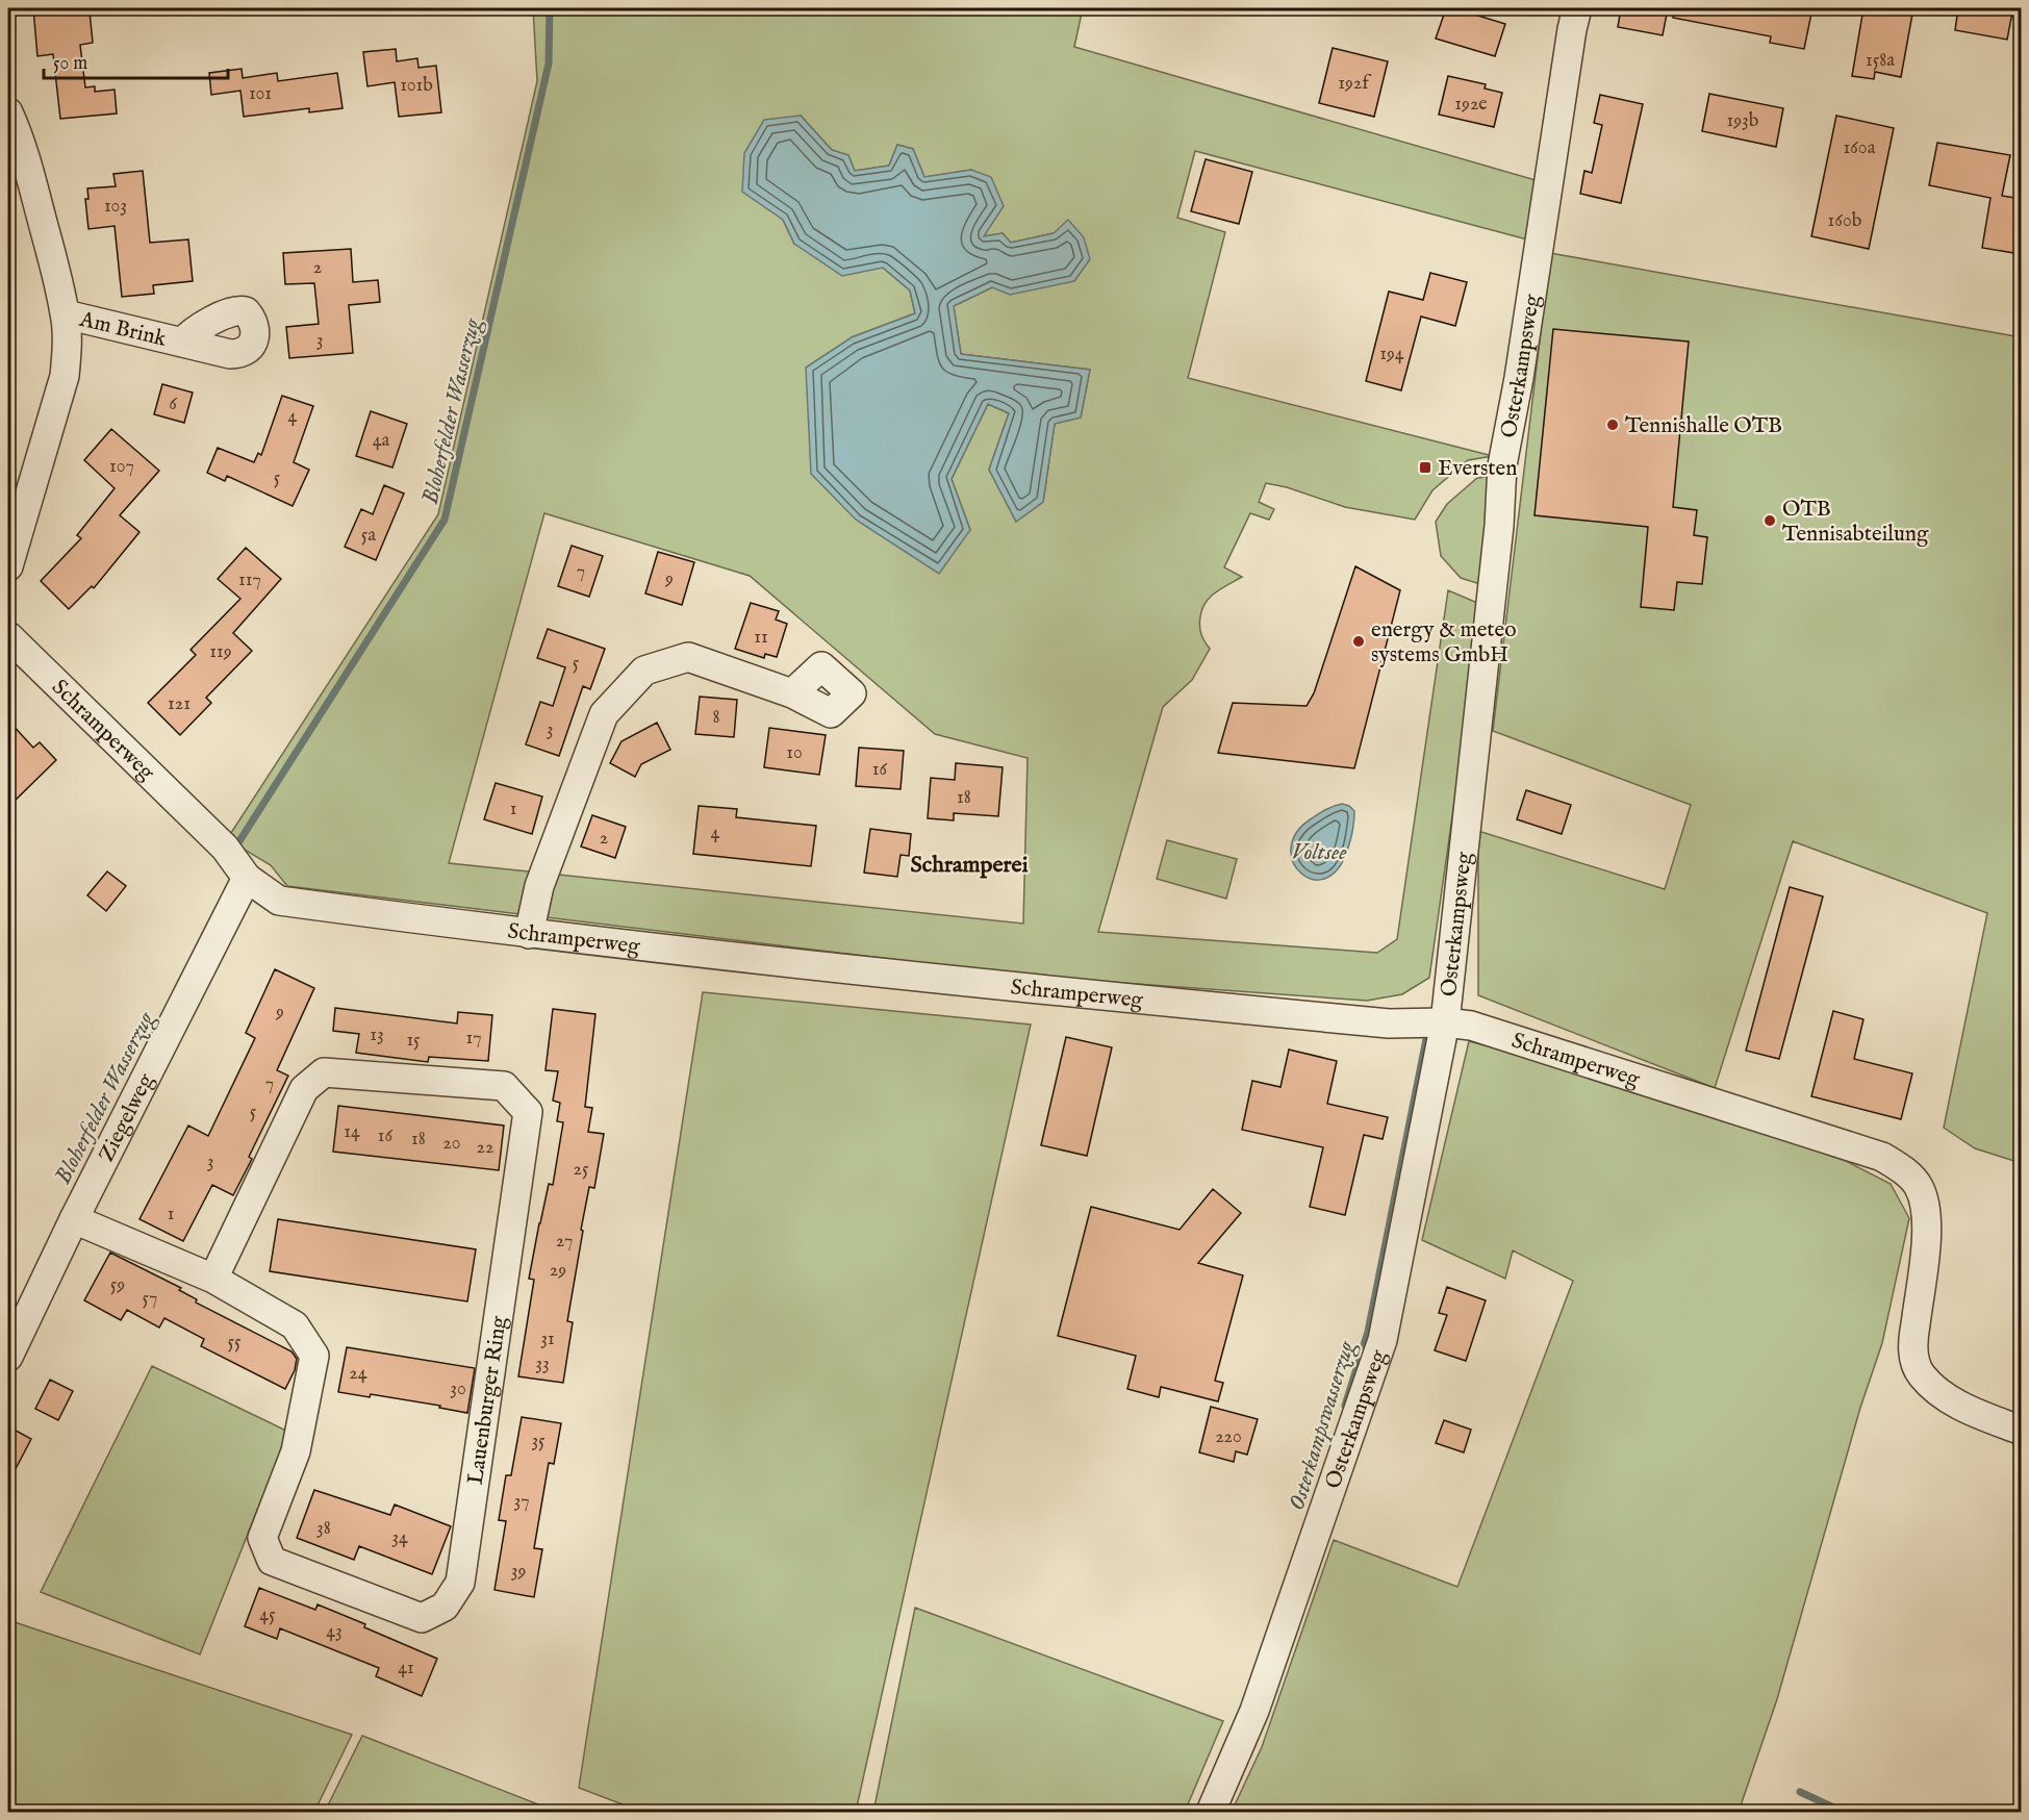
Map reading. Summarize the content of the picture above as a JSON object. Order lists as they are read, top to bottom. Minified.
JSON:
{"streets":{"street":["Am Brink","Osterkampsweg","Schramperweg","Ziegelweg","Lauenburger Ring"]},"crossings":[["Osterkampsweg","Schramperweg"],["Schramperweg","Ziegelweg"],["Ziegelweg","Lauenburger Ring"]],"districts":["Schramperei"],"water":["Bloherfelder Wasserzug","Voltsee","Osterkampswasserzug"],"places":{"other":["Tennishalle OTB","OTB Tennisabteilung","energy & meteo systems GmbH"],"transit":["Eversten"]},"house_numbers":["158a","192f","101b","101","192e","193b","160a","103","160b","2","3","194","6","4","4a","107","5","5a","7","9","117","11","119","5","121","8","3","10","16","18","1","4","2","9","13","17","15","7","5","14","16","18","20","22","3","25","1","27","29","59","57","31","55","33","24","30","220","35","37","38","34","39","45","43","41"],"scale_bar":"50 m"}
